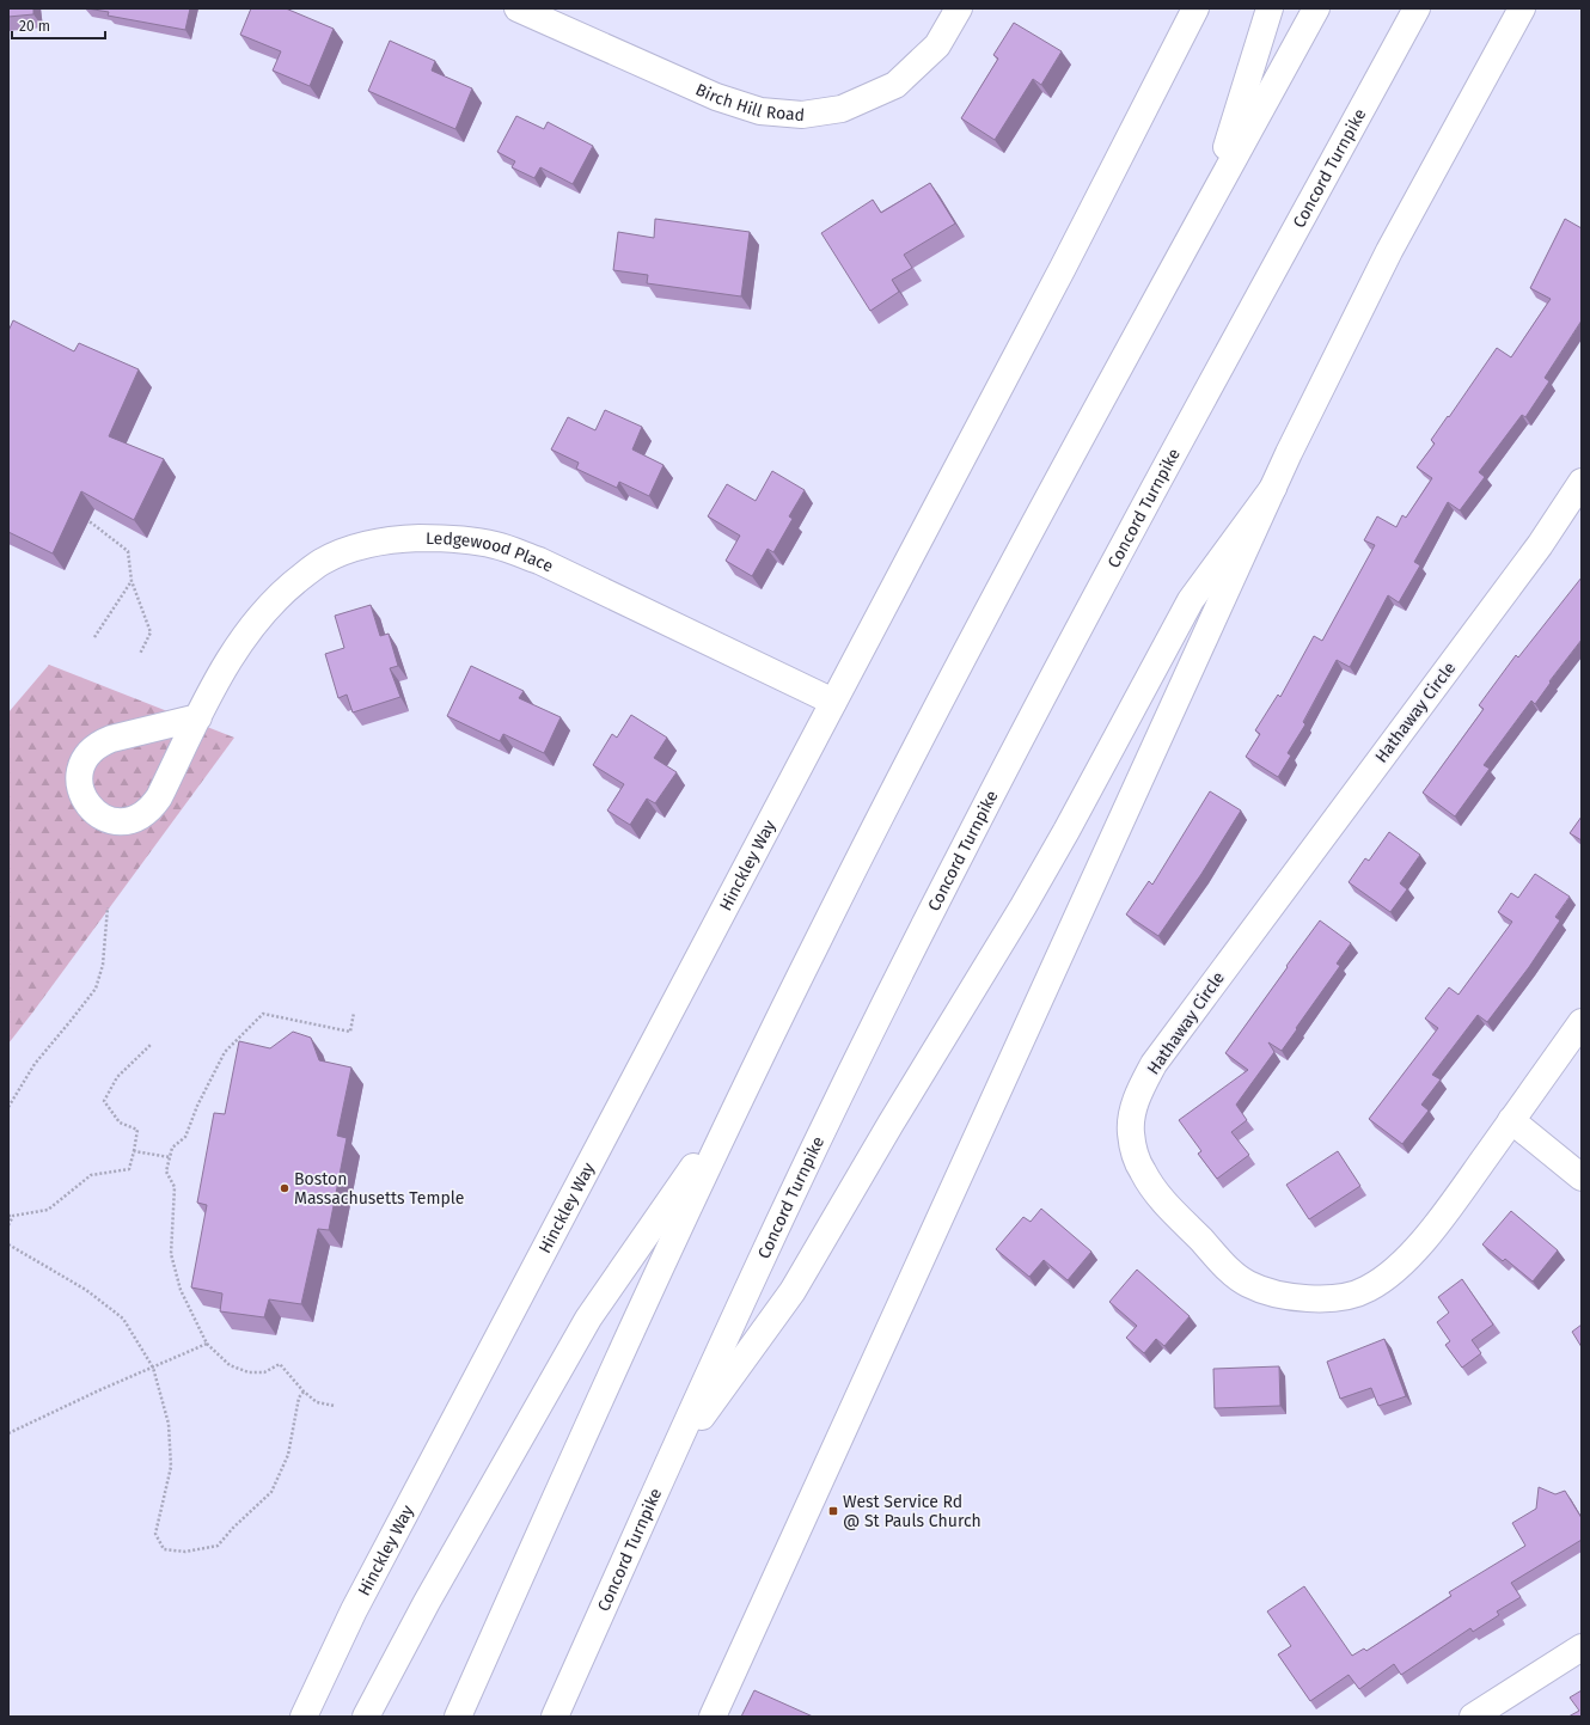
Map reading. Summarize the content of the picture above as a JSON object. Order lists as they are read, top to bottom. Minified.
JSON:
{"streets":{"main road":["Birch Hill Road","Concord Turnpike","Ledgewood Place","Hathaway Circle","Hinckley Way"]},"crossings":[["Ledgewood Place","Hinckley Way"]],"places":{"other":["Boston Massachusetts Temple"],"transit":["West Service Rd @ St Pauls Church"]},"scale_bar":"20 m"}
